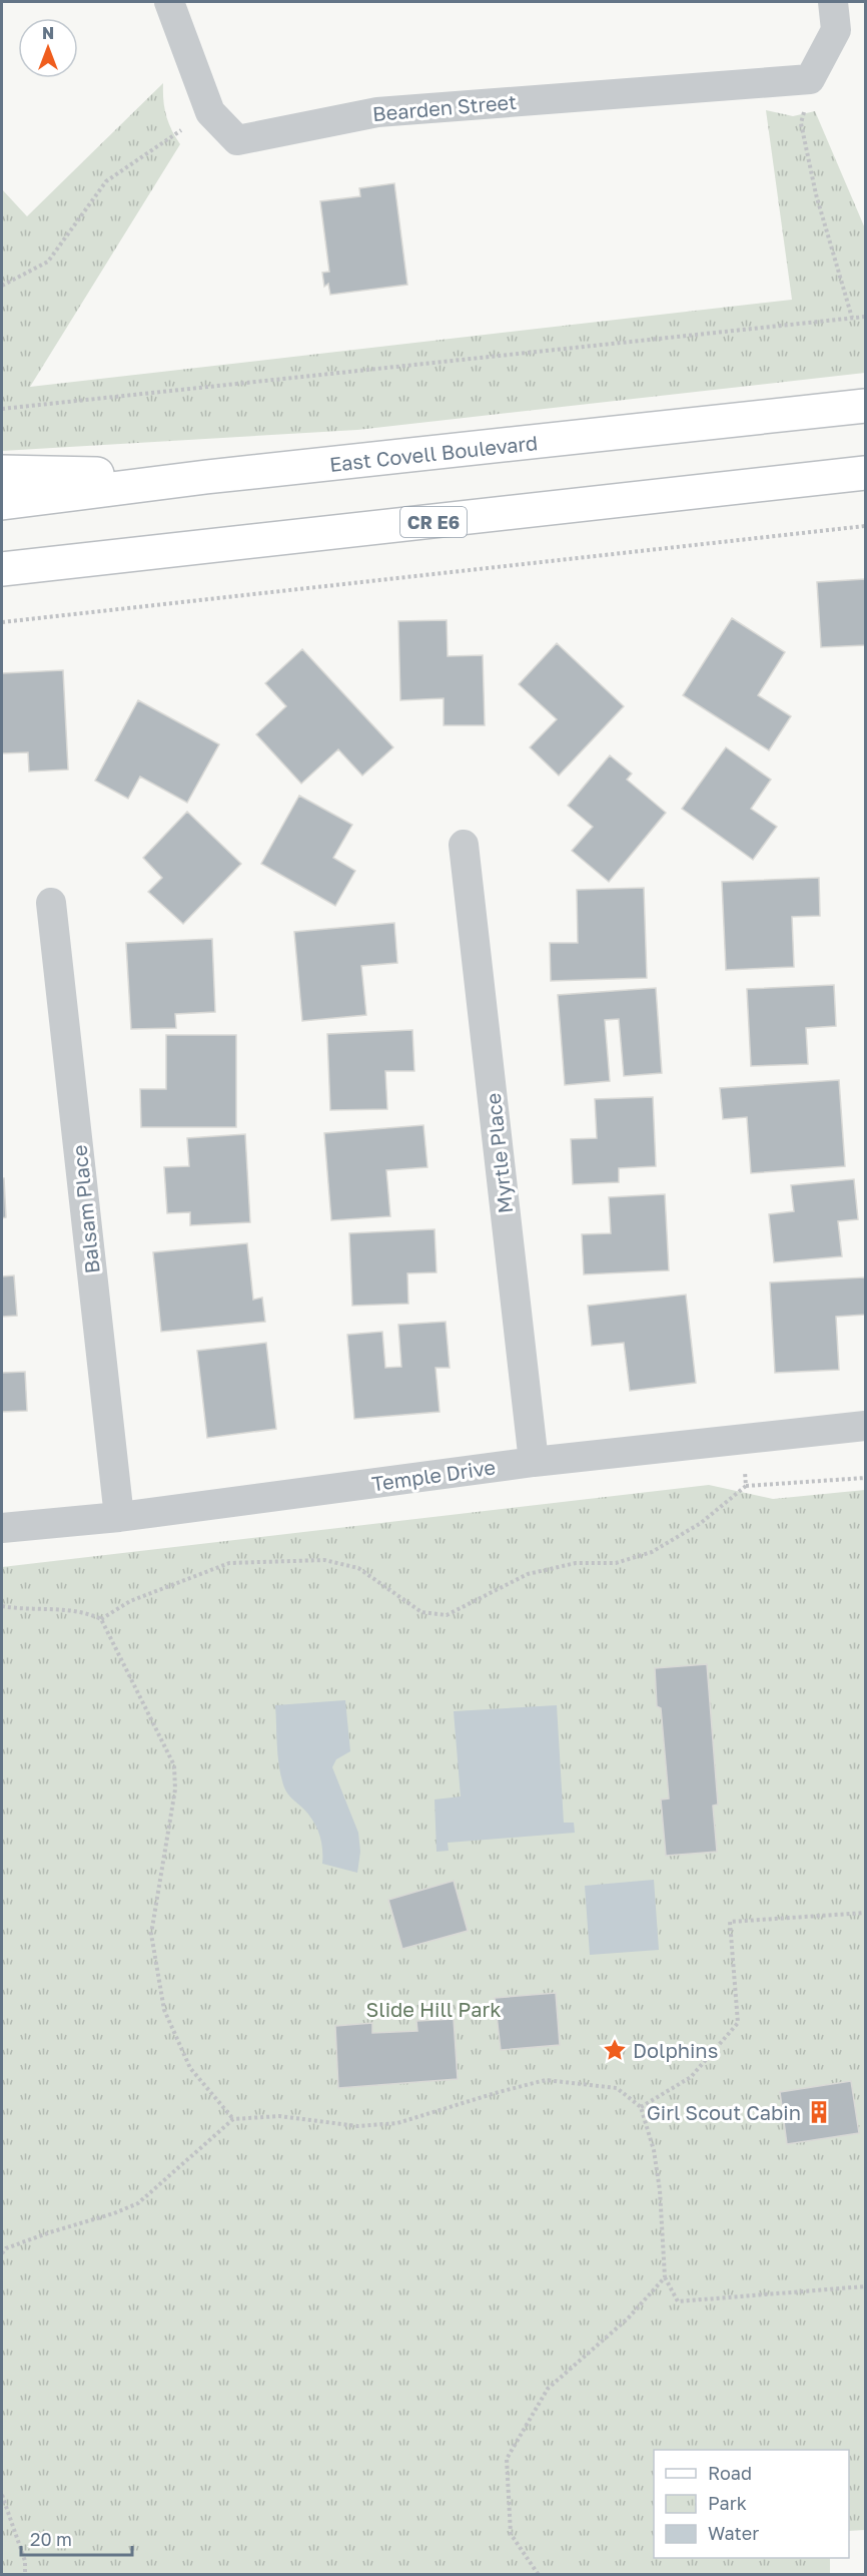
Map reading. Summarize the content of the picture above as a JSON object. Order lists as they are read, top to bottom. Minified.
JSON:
{"streets":{"main road":["East Covell Boulevard","CR E6"],"street":["Bearden Street","Myrtle Place","Balsam Place","Temple Drive"]},"crossings":[["Myrtle Place","Temple Drive"],["Balsam Place","Temple Drive"]],"parks":["Slide Hill Park"],"places":{"place":["Dolphins"],"building":["Girl Scout Cabin"]},"legend":["Road","Park","Water"],"scale_bar":"20 m","north":"top"}
